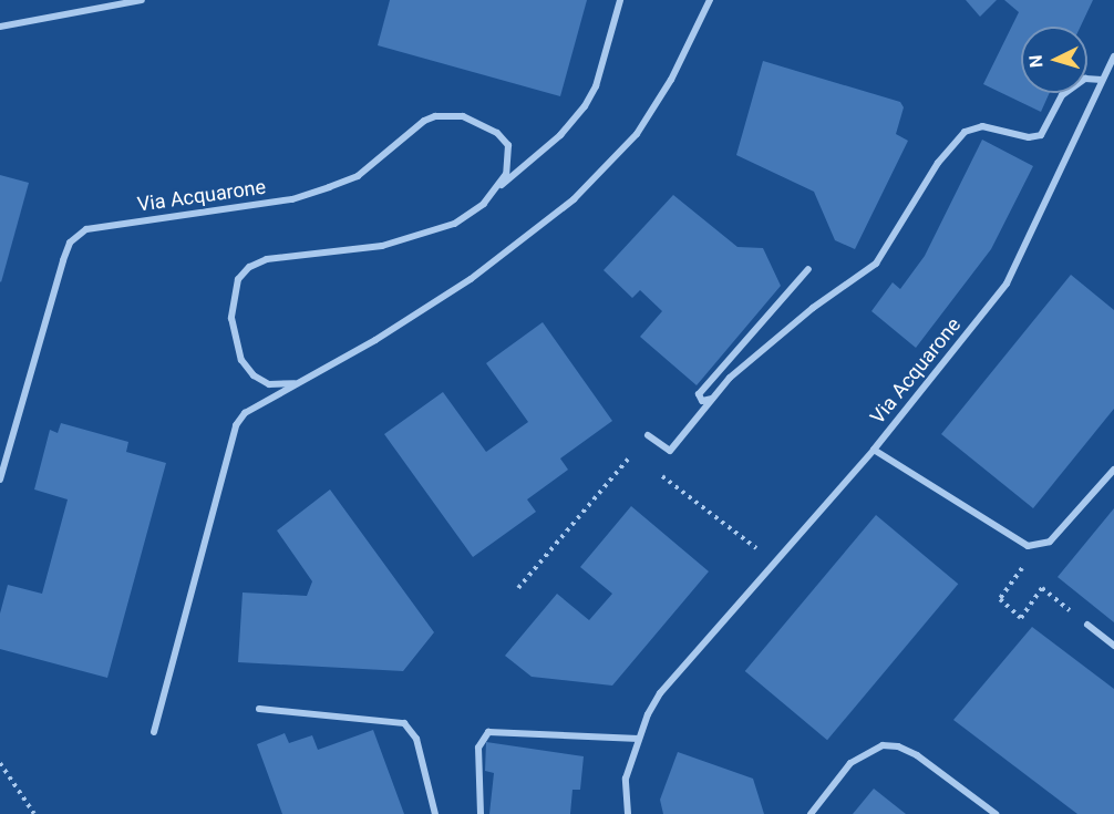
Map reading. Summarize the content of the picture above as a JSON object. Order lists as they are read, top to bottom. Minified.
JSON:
{"streets":{"street":["Via Acquarone"]},"north":"left"}
